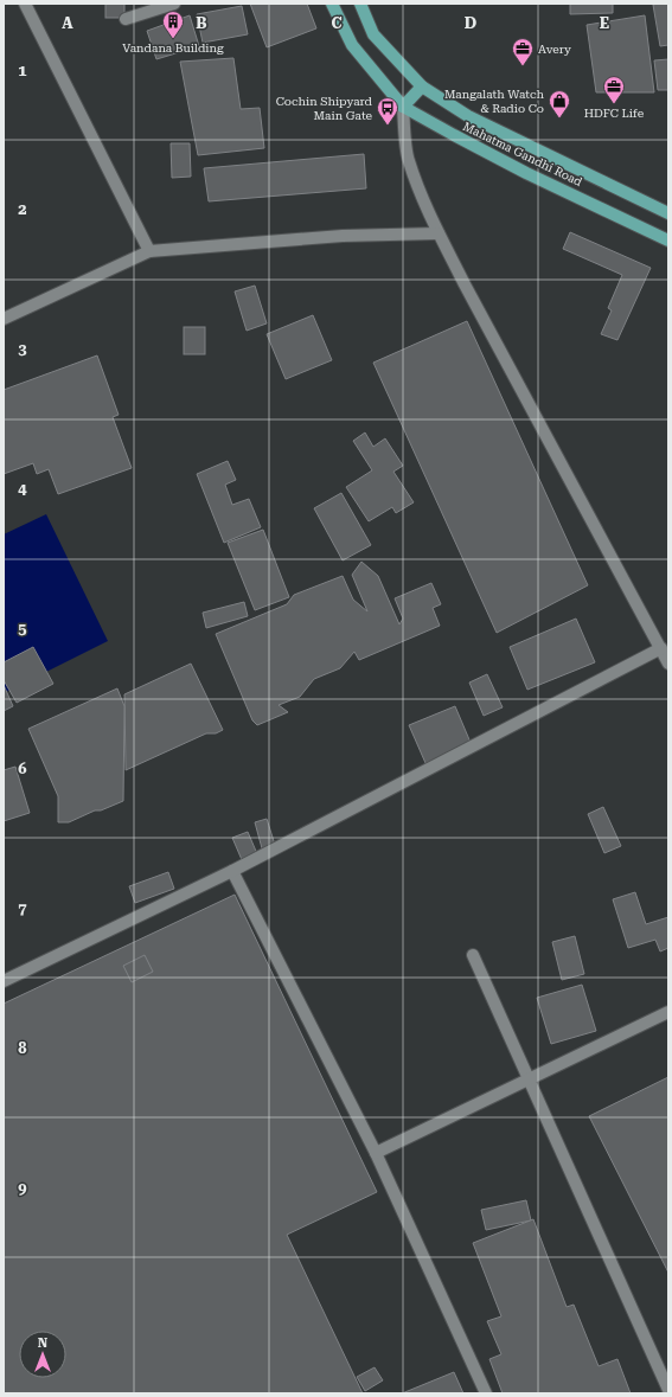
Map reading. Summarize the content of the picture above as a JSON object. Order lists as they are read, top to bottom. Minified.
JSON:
{"streets":{"main road":["Mahatma Gandhi Road"]},"places":{"building":["Vandana Building"],"office":["Avery","HDFC Life"],"shop":["Mangalath Watch & Radio Co"],"bus stop":["Cochin Shipyard Main Gate"]},"north":"top","grid":{"columns":["A","B","C","D","E"],"rows":["1","2","3","4","5","6","7","8","9"]}}
